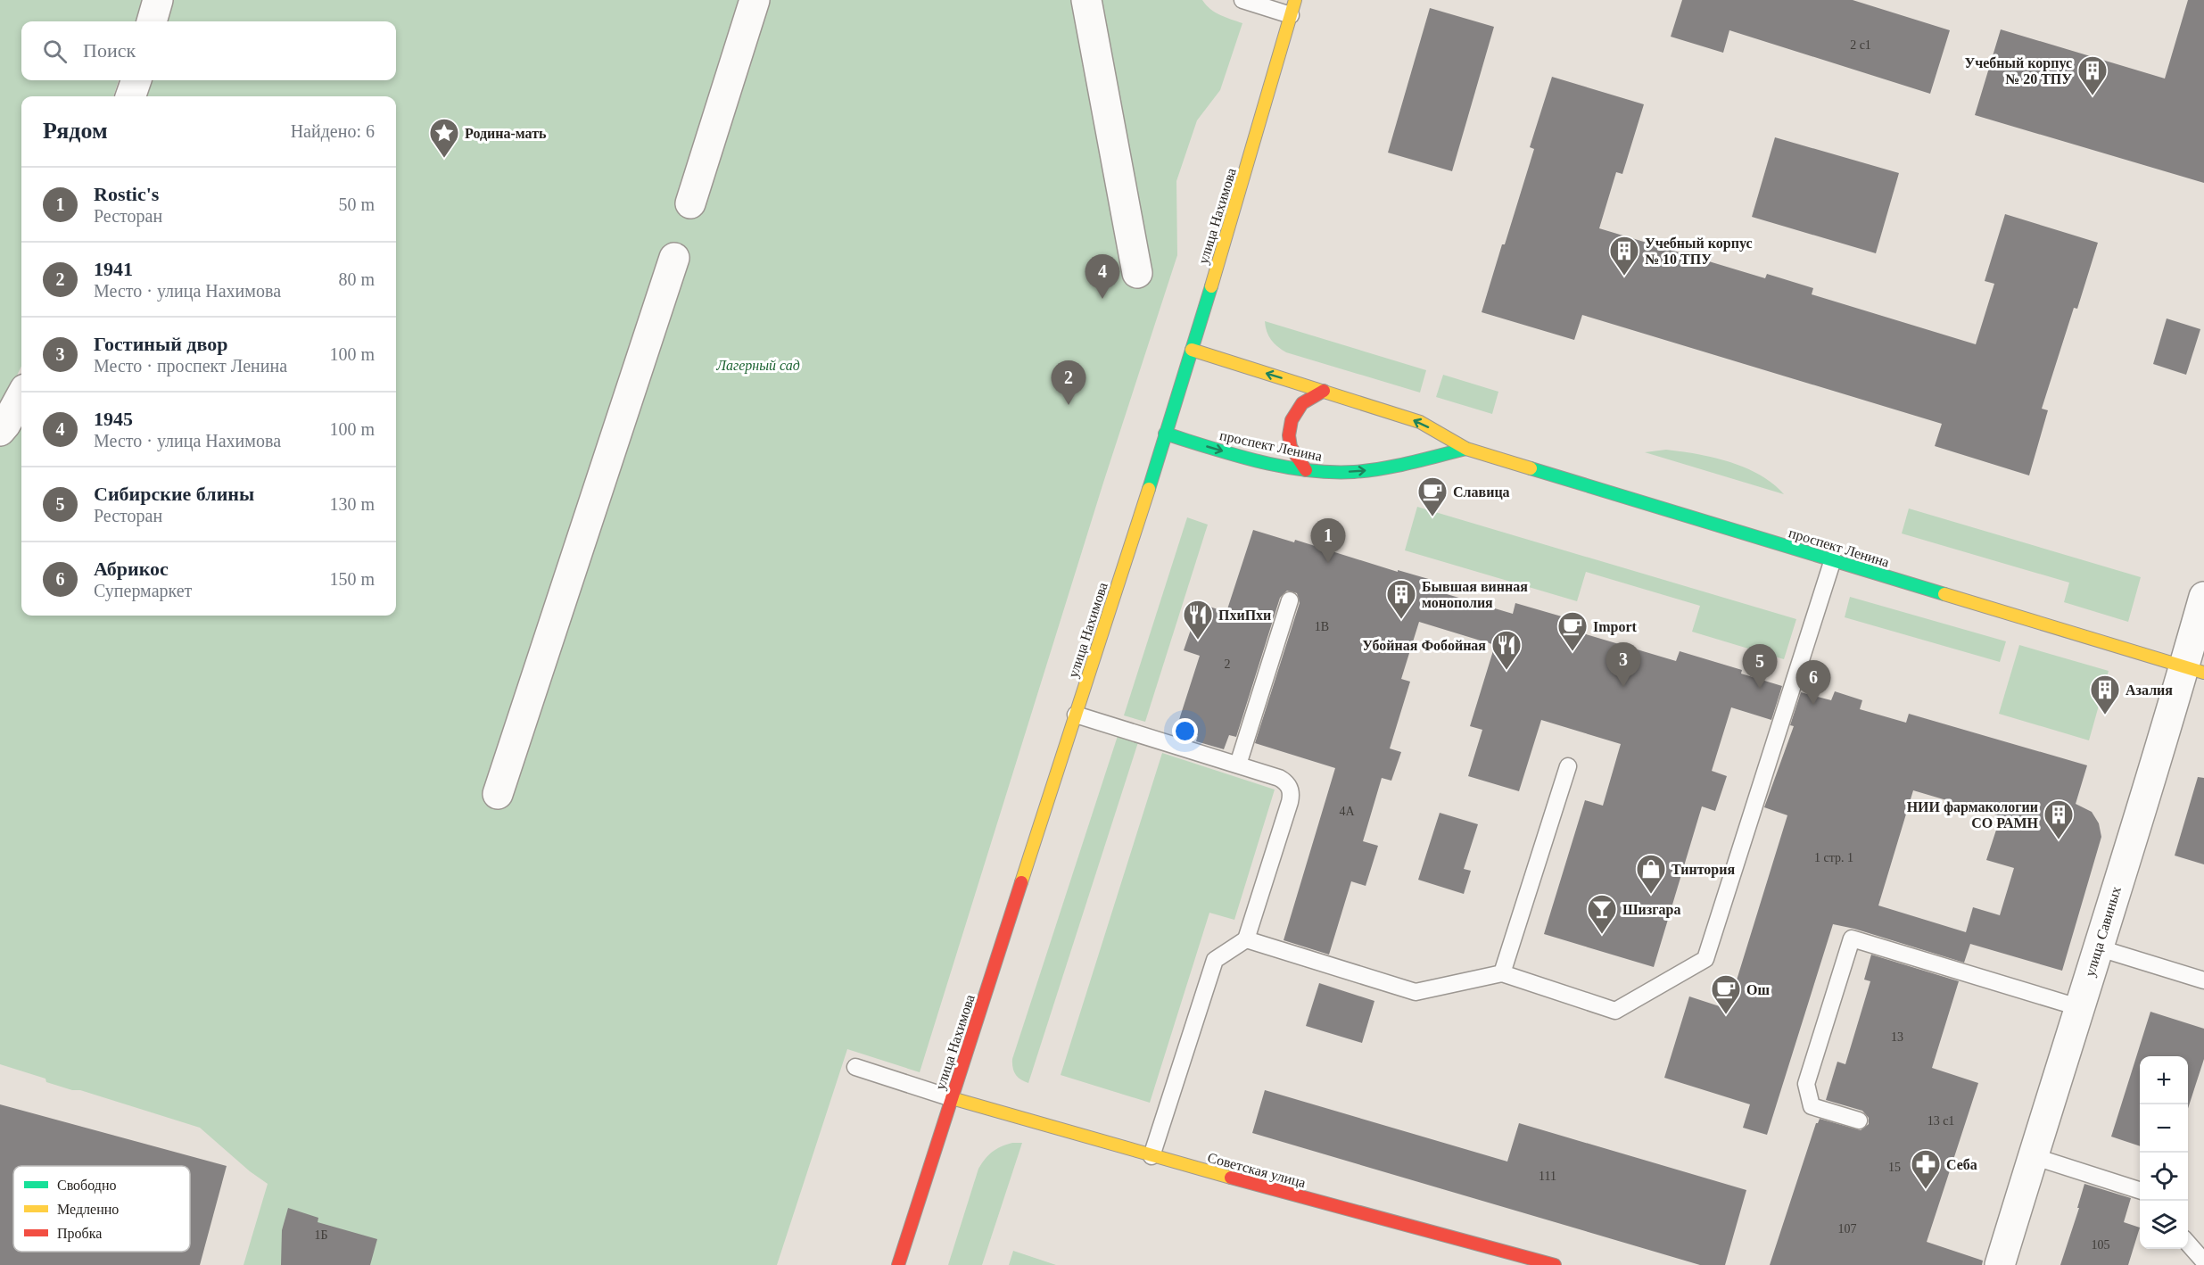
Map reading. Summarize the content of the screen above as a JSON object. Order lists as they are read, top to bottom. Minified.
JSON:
{"streets":{"main road":["улица Нахимова","проспект Ленина","Советская улица"],"street":["улица Савиных"]},"crossings":[["улица Нахимова","проспект Ленина"],["улица Нахимова","Советская улица"],["проспект Ленина","улица Савиных"]],"parks":["Лагерный сад"],"places":{"building":["Учебный корпус № 20 ТПУ","Учебный корпус № 10 ТПУ","Бывшая винная монополия","Азалия","НИИ фармакологии СО РАМН"],"place":["Родина-мать"],"cafe":["Славица","Import","Ош"],"restaurant":["ПхиПхи","Убойная Фобойная"],"shop":["Тинтория"],"bar":["Шизгара"],"pharmacy":["Себа"]},"house_numbers":["2 с1","1В","2","4А","1 стр. 1","13","13 с1","15","111","107","1Б","105"],"legend":["Свободно","Медленно","Пробка"],"page":{"search":"Поиск","heading":["Рядом","Найдено: 6"],"list":[{"mark":"1","name":"Rostic's","note":"Ресторан","value":"50 m"},{"mark":"2","name":"1941","note":"Место · улица Нахимова","value":"80 m"},{"mark":"3","name":"Гостиный двор","note":"Место · проспект Ленина","value":"100 m"},{"mark":"4","name":"1945","note":"Место · улица Нахимова","value":"100 m"},{"mark":"5","name":"Сибирские блины","note":"Ресторан","value":"130 m"},{"mark":"6","name":"Абрикос","note":"Супермаркет","value":"150 m"}],"pins":["4","2","1","3","5","6"],"map_buttons":["+","−"]}}
